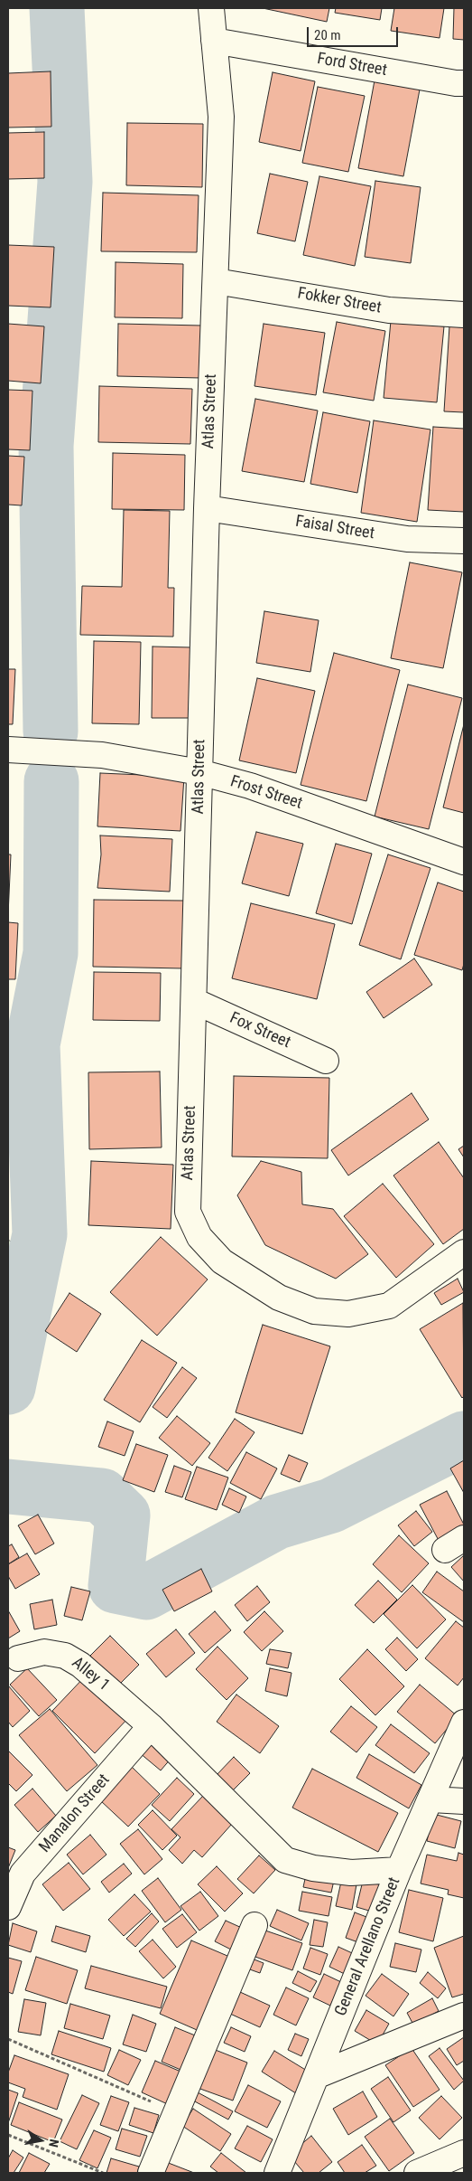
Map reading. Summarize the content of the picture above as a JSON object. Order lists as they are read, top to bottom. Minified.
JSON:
{"streets":{"street":["Ford Street","Fokker Street","Atlas Street","Faisal Street","Frost Street","Fox Street","Alley 1","Manalon Street","General Arellano Street"]},"crossings":[["Ford Street","Atlas Street"],["Fokker Street","Atlas Street"],["Atlas Street","Faisal Street"],["Atlas Street","Frost Street"],["Atlas Street","Fox Street"],["Alley 1","Manalon Street"],["Alley 1","General Arellano Street"]],"scale_bar":"20 m","north":"right"}
